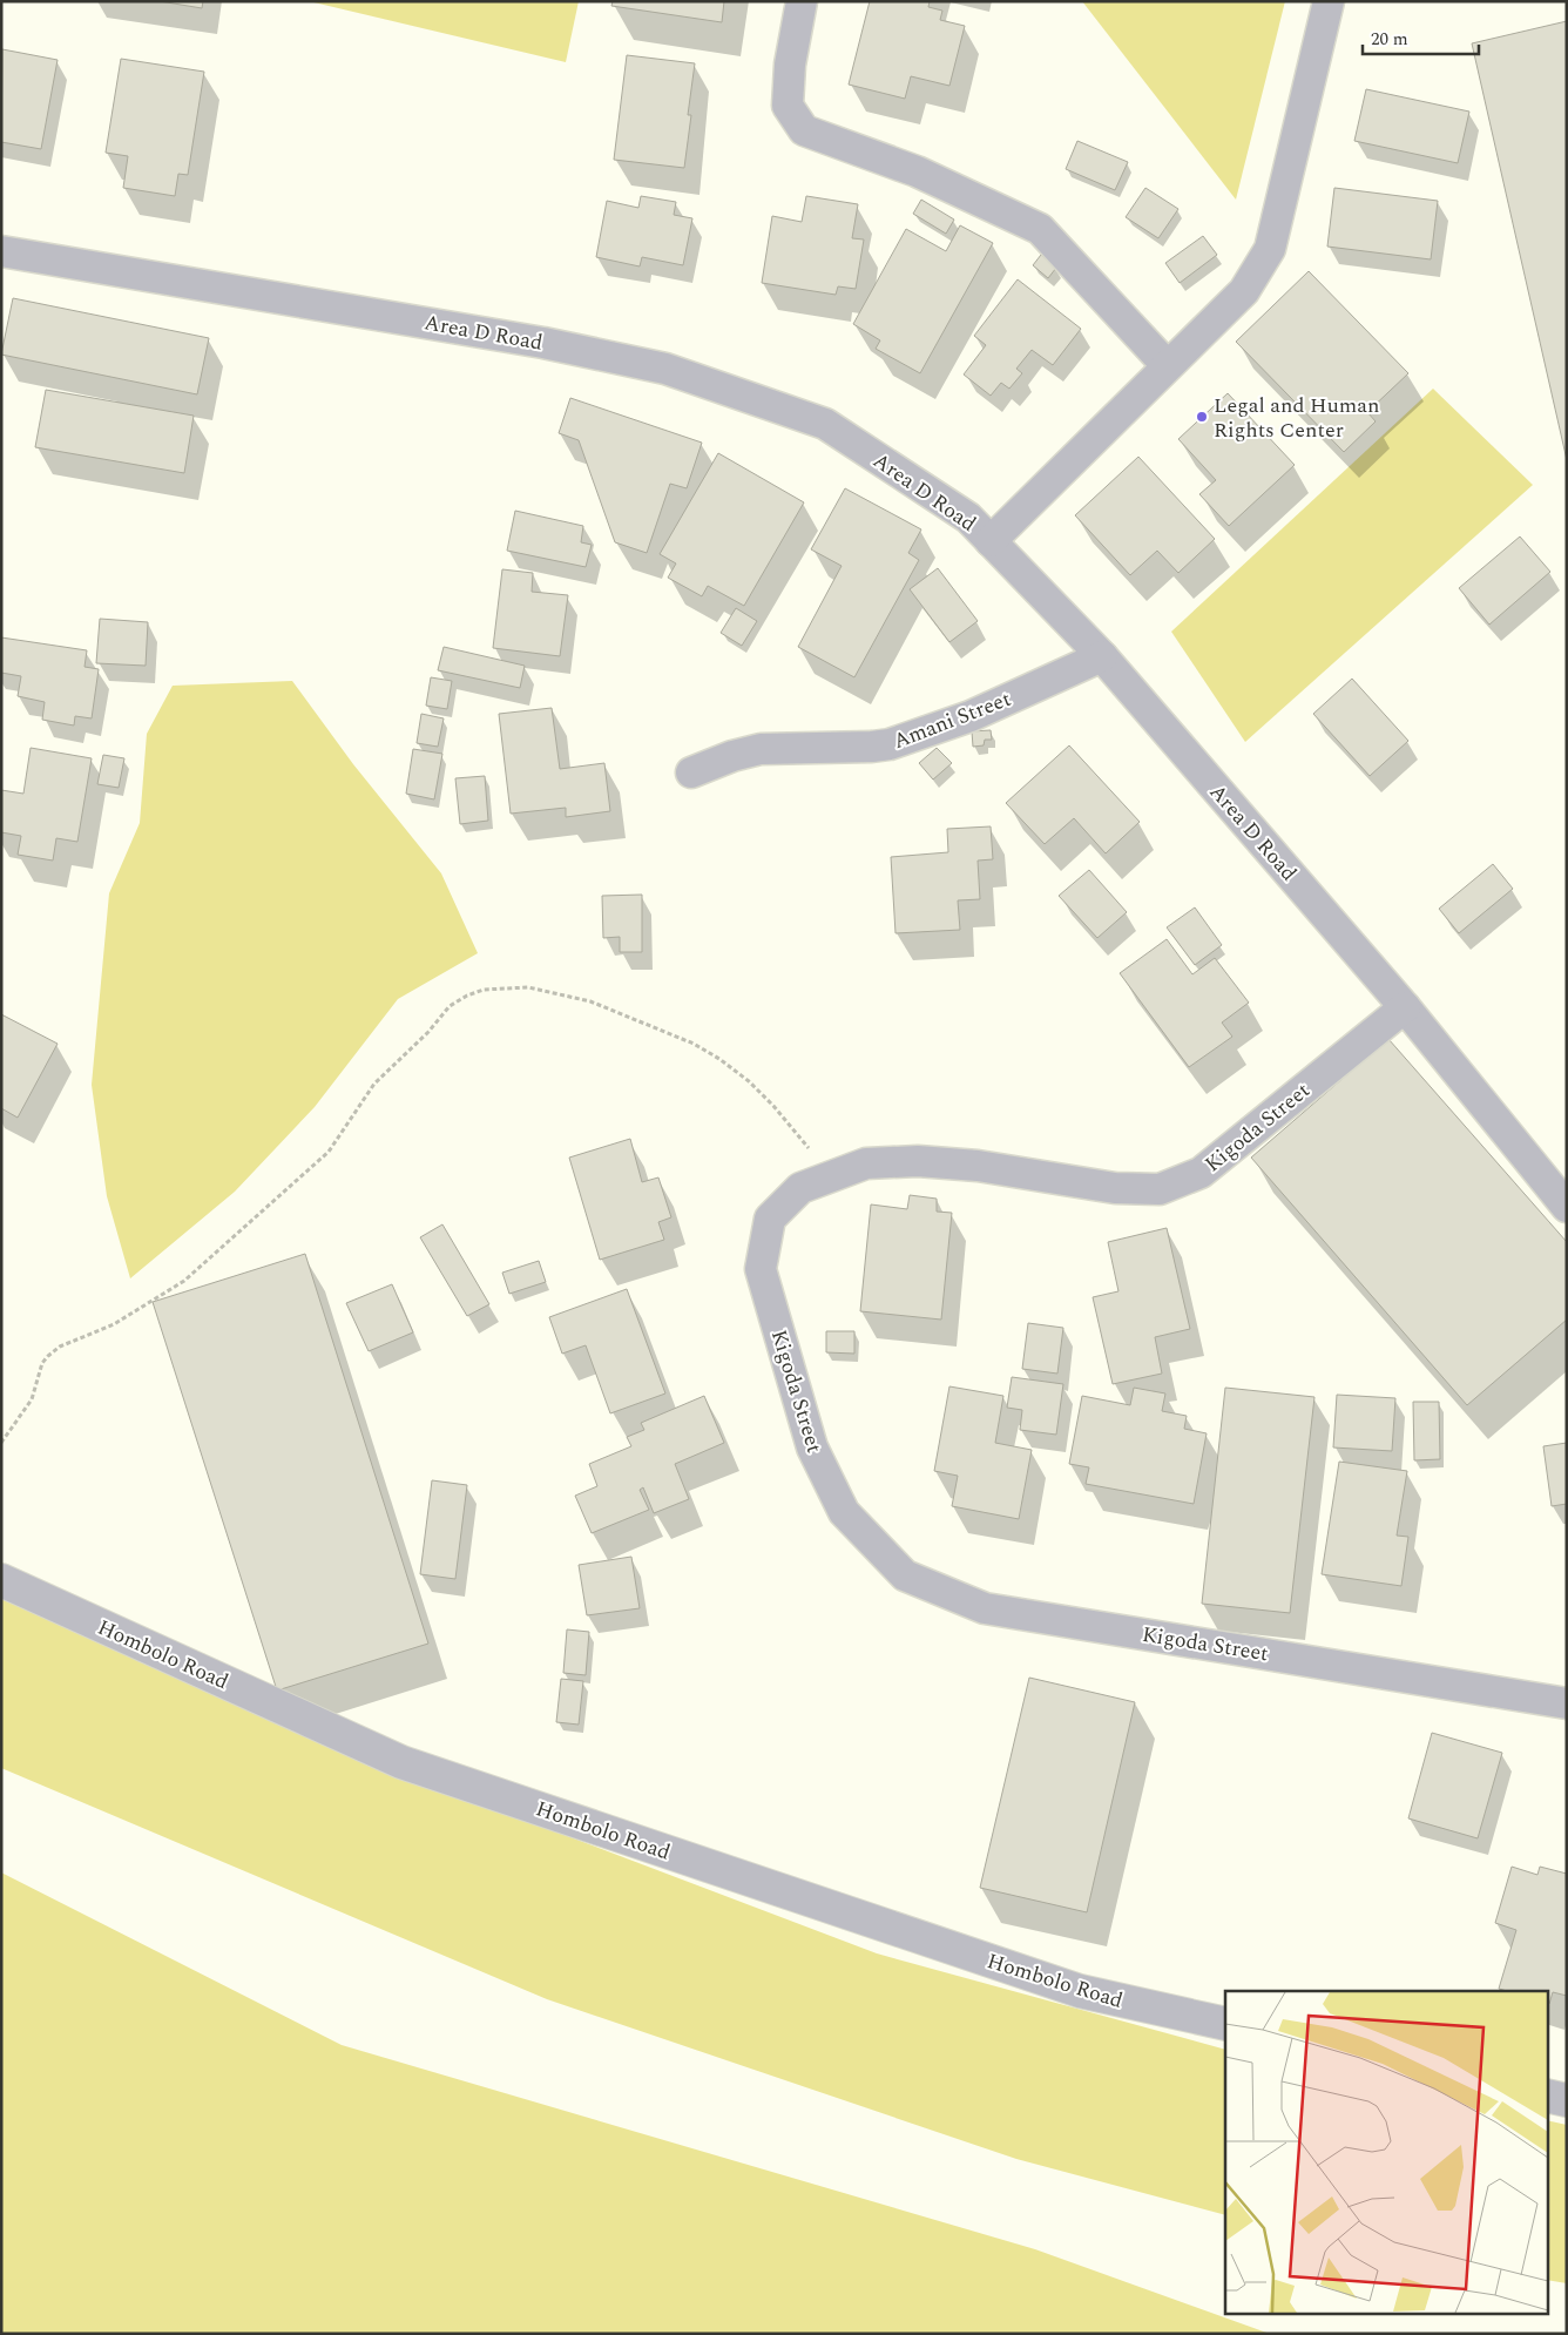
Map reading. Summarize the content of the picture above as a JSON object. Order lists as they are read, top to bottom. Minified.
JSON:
{"streets":{"street":["Area D Road","Amani Street","Kigoda Street","Hombolo Road"]},"crossings":[["Area D Road","Amani Street"],["Area D Road","Kigoda Street"]],"places":["Legal and Human Rights Center"],"scale_bar":"20 m"}
